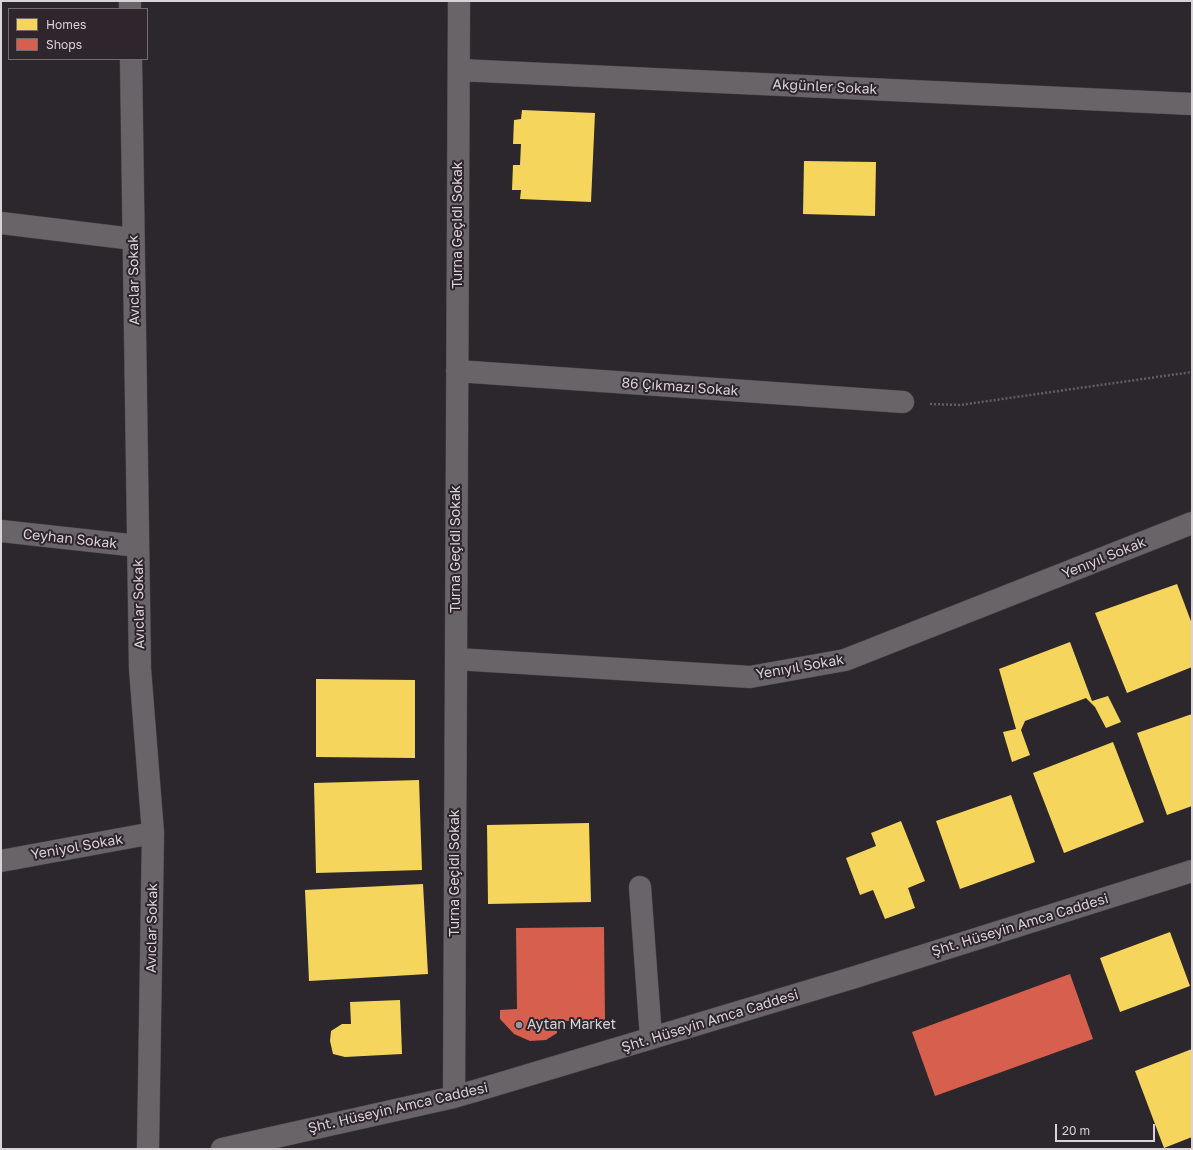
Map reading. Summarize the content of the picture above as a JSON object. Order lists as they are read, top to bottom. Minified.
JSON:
{"streets":{"street":["Akgünler Sokak","Turna Geçidi Sokak","Avıclar Sokak","86 Çıkmazı Sokak","Ceyhan Sokak","Yenıyıl Sokak","Yeniyol Sokak","Şht. Hüseyin Amca Caddesi"]},"crossings":[["Akgünler Sokak","Turna Geçidi Sokak"],["Turna Geçidi Sokak","86 Çıkmazı Sokak"],["Turna Geçidi Sokak","Yenıyıl Sokak"],["Turna Geçidi Sokak","Şht. Hüseyin Amca Caddesi"],["Avıclar Sokak","Ceyhan Sokak"],["Avıclar Sokak","Yeniyol Sokak"]],"places":["Aytan Market"],"legend":["Homes","Shops"],"scale_bar":"20 m"}
